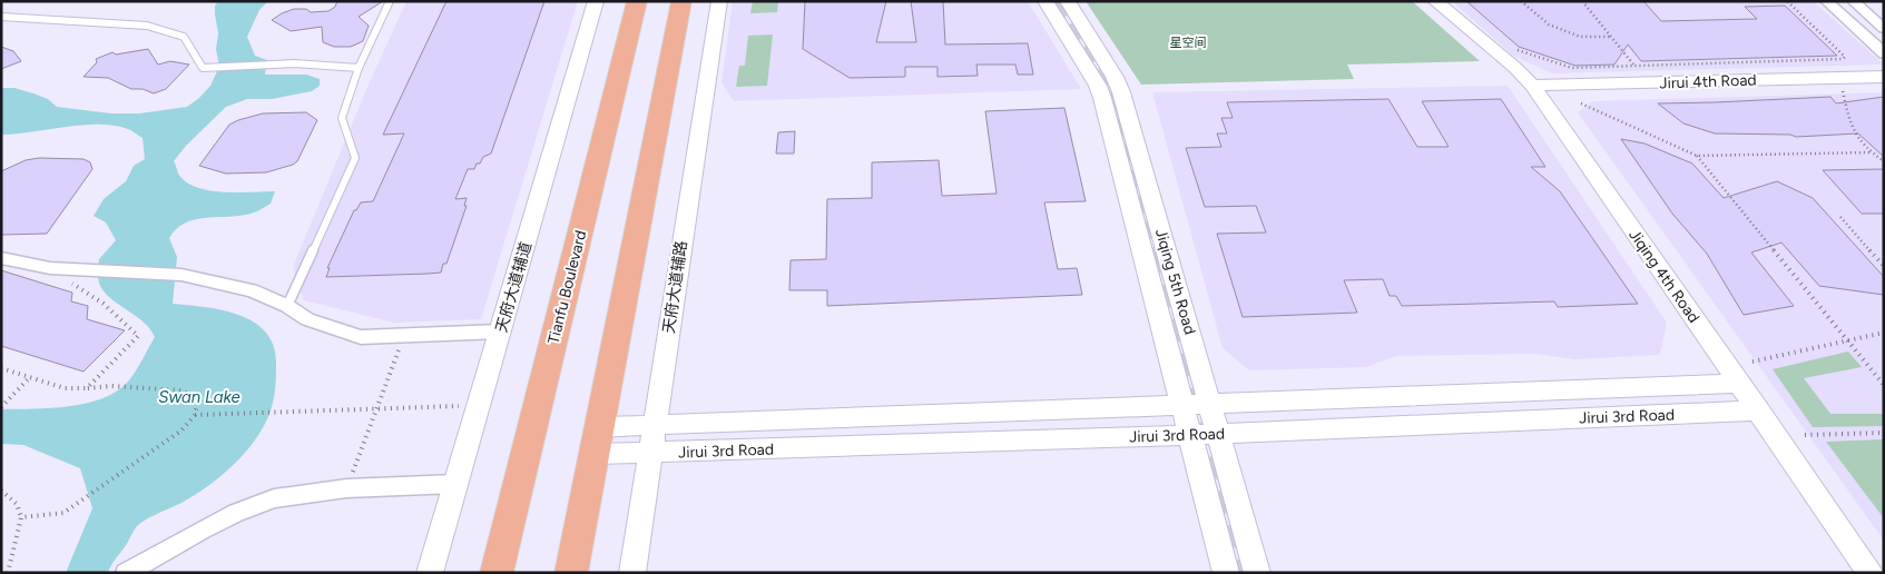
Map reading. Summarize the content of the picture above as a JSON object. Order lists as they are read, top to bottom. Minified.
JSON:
{"streets":{"main road":["Tianfu Boulevard"],"street":["Jirui 4th Road","Jiqing 4th Road","Jiqing 5th Road","天府大道辅道","天府大道辅路","Jirui 3rd Road"]},"crossings":[["Jirui 4th Road","Jiqing 4th Road"],["Jiqing 4th Road","Jirui 3rd Road"],["Jiqing 5th Road","Jirui 3rd Road"],["天府大道辅路","Jirui 3rd Road"]],"water":["Swan Lake"],"parks":["星空间"]}
